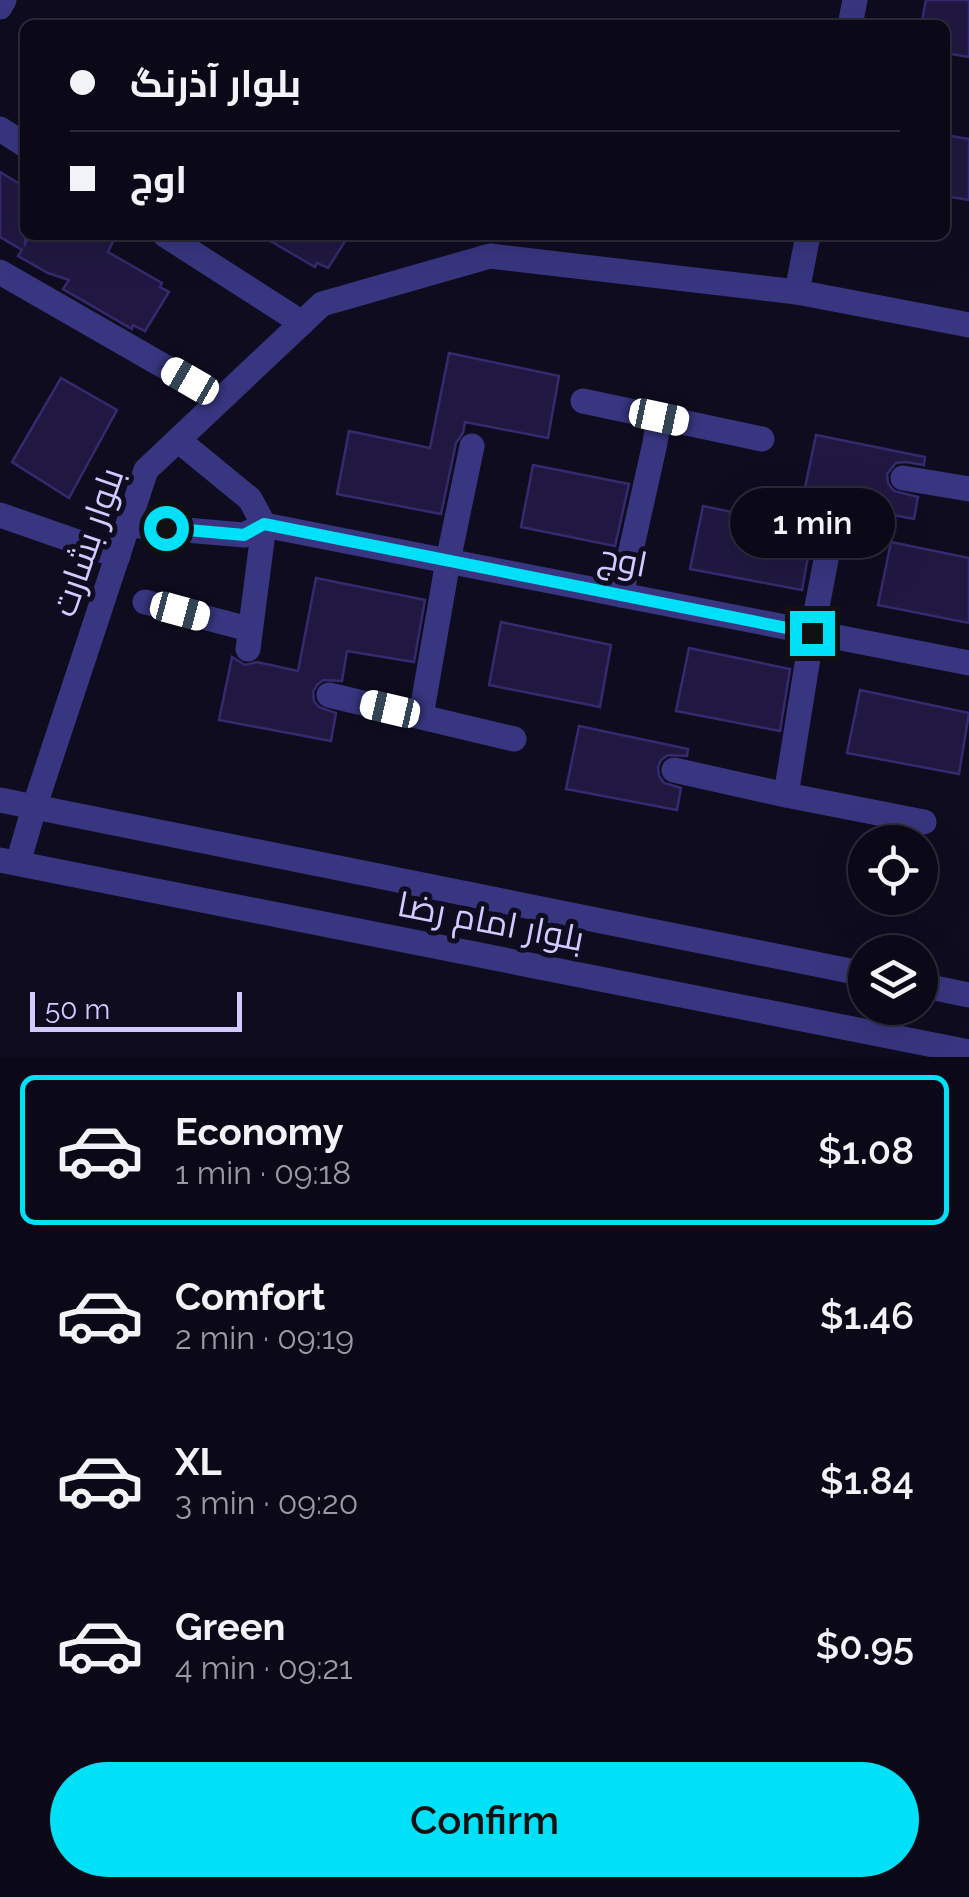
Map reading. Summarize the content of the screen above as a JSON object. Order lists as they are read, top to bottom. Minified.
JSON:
{"streets":{"street":["بلوار بشارت","اوج","بلوار امام رضا"]},"crossings":[["بلوار بشارت","بلوار امام رضا"]],"scale_bar":"50 m","page":{"banner":["بلوار آذرنگ","اوج"],"bubble":"1 min","scale":"50 m","list":[{"name":"Economy","note":"1 min · 09:18","value":"$1.08"},{"name":"Comfort","note":"2 min · 09:19","value":"$1.46"},{"name":"XL","note":"3 min · 09:20","value":"$1.84"},{"name":"Green","note":"4 min · 09:21","value":"$0.95"}],"buttons":"Confirm"}}
